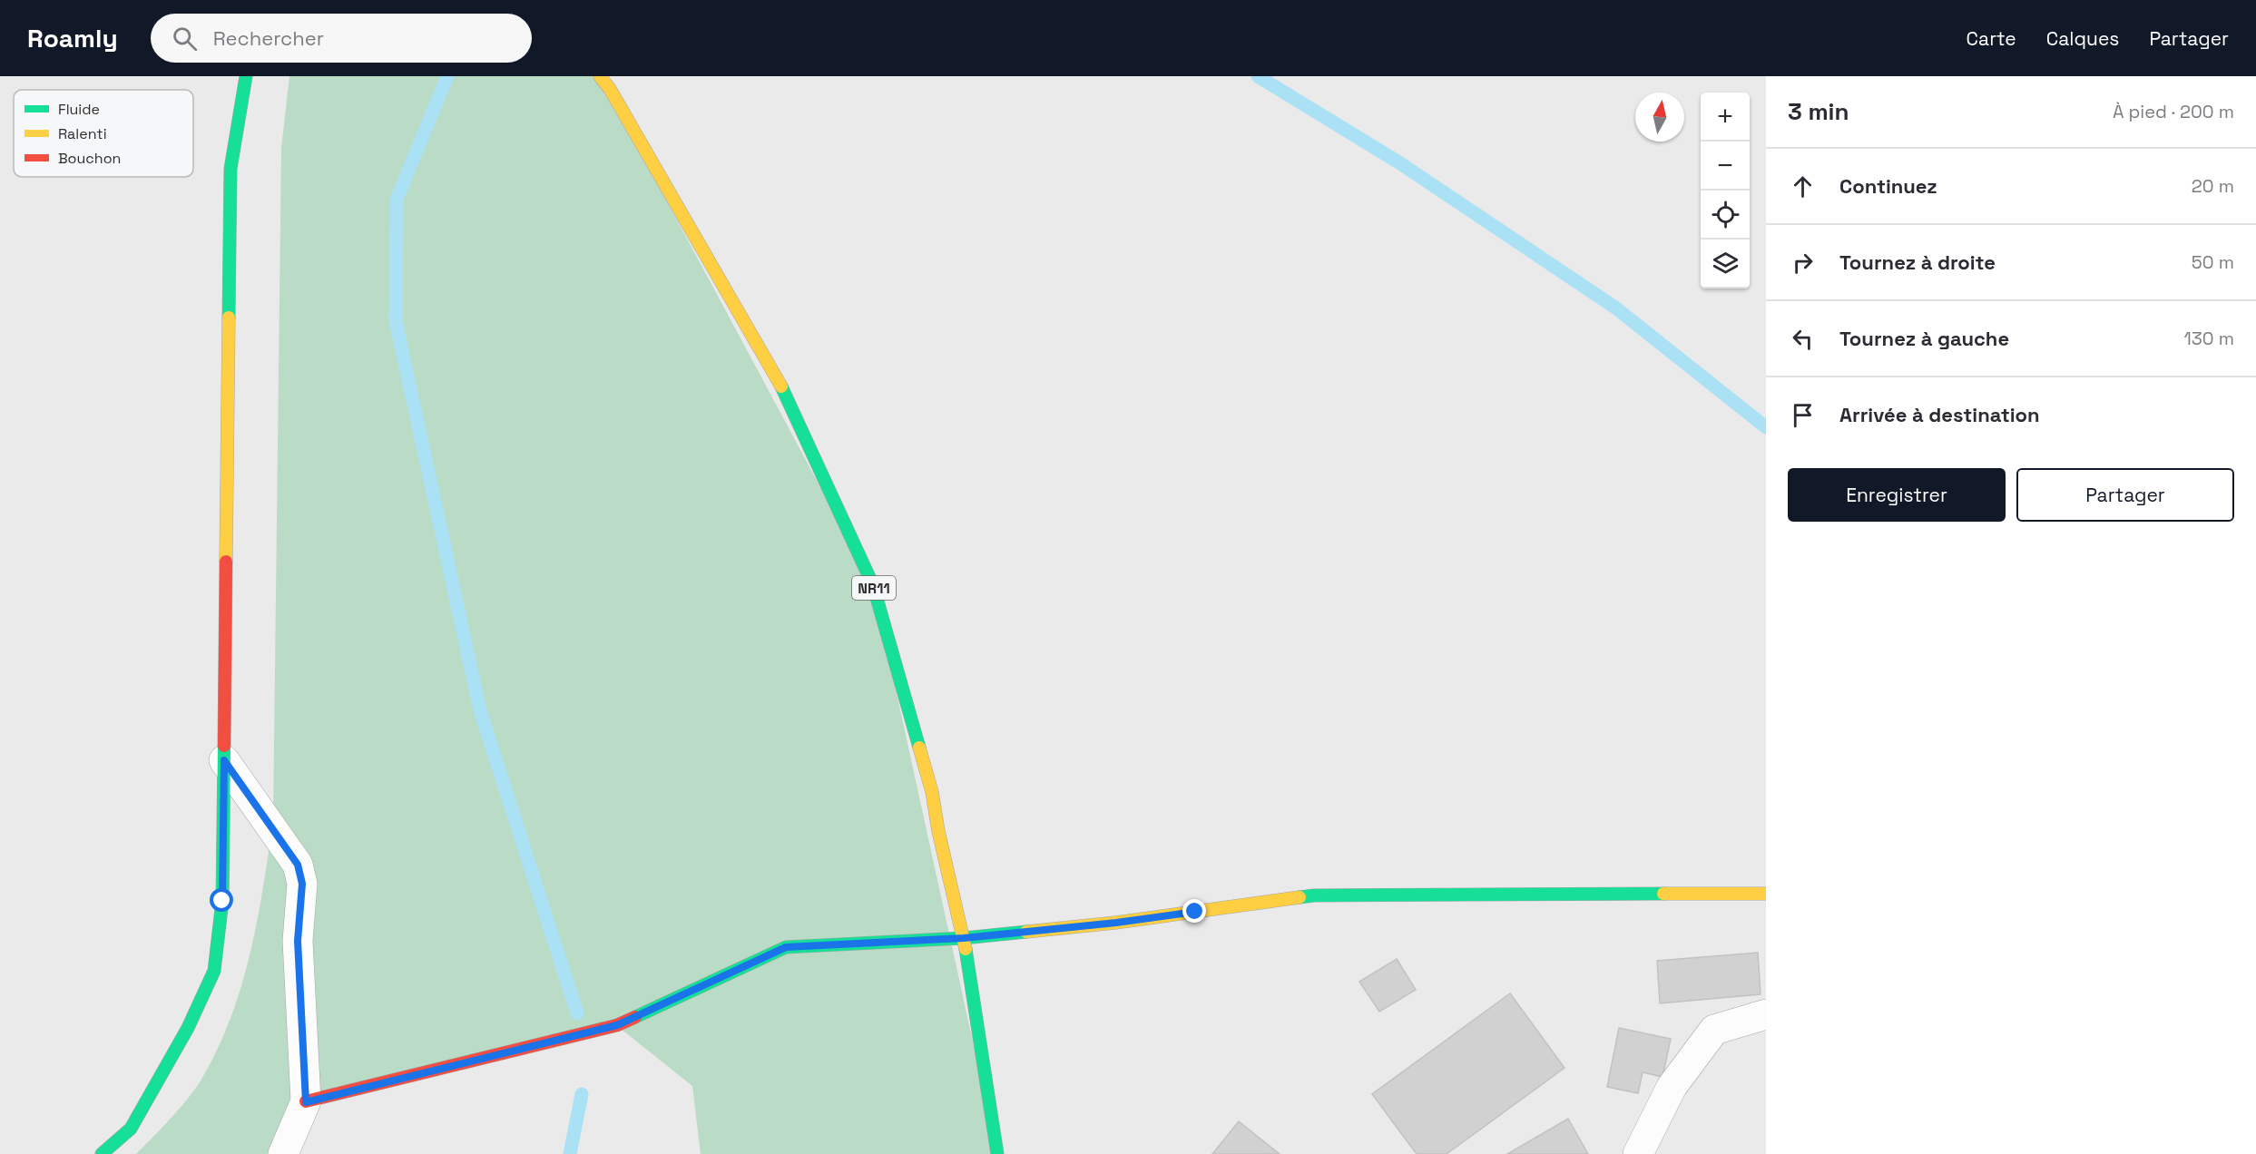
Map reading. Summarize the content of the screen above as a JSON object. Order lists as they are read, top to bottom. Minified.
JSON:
{"streets":{"main road":["NR11"]},"legend":["Fluide","Ralenti","Bouchon"],"north":"top","page":{"header":"Roamly","search":"Rechercher","nav":["Carte","Calques","Partager"],"heading":["3 min","À pied · 200 m"],"map_buttons":["+","−"],"list":[["Continuez","20 m"],["Tournez à droite","50 m"],["Tournez à gauche","130 m"],"Arrivée à destination"],"buttons":["Enregistrer","Partager"]}}
